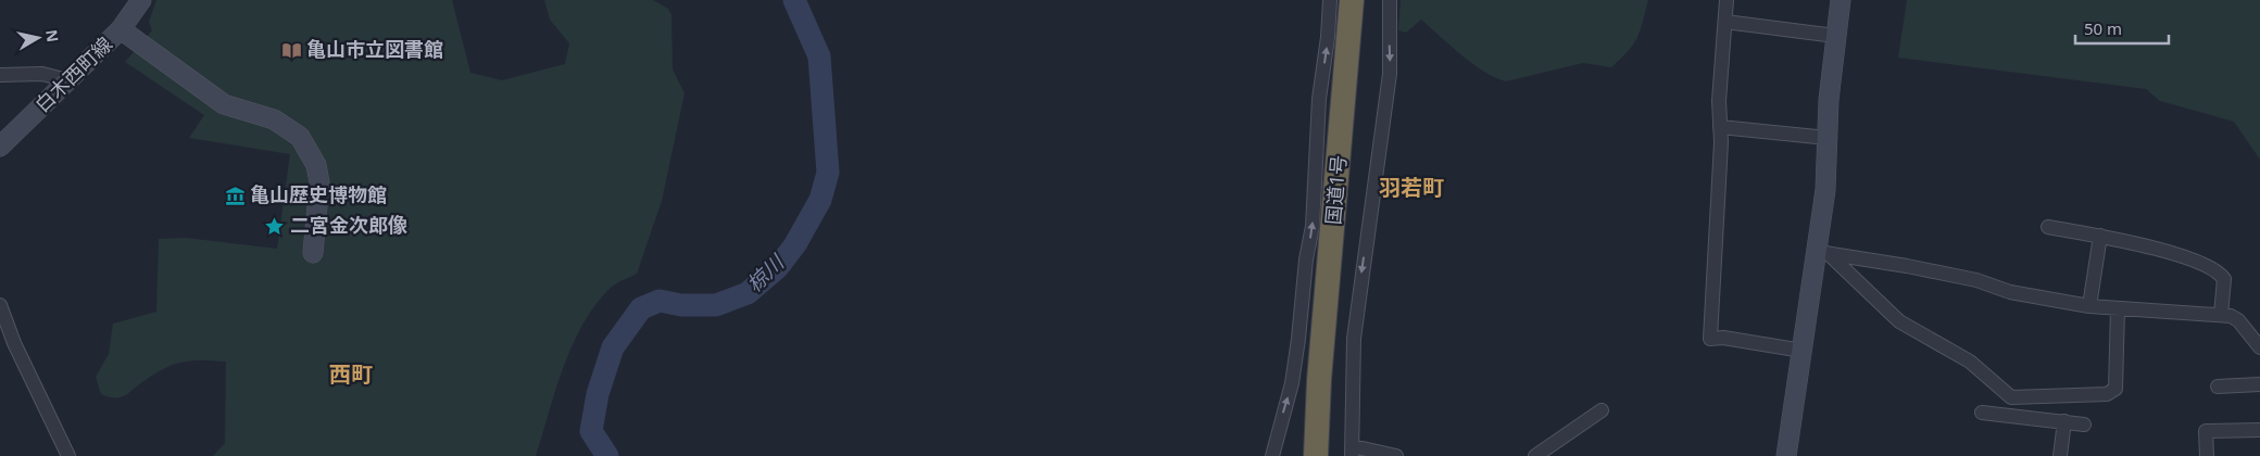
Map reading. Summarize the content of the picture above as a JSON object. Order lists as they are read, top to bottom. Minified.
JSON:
{"streets":{"highway":["国道1号"],"street":["白木西町線"]},"districts":["羽若町","西町"],"water":["椋川"],"places":{"library":["亀山市立図書館"],"museum":["亀山歴史博物館"],"place":["二宮金次郎像"]},"scale_bar":"50 m","north":"right"}
